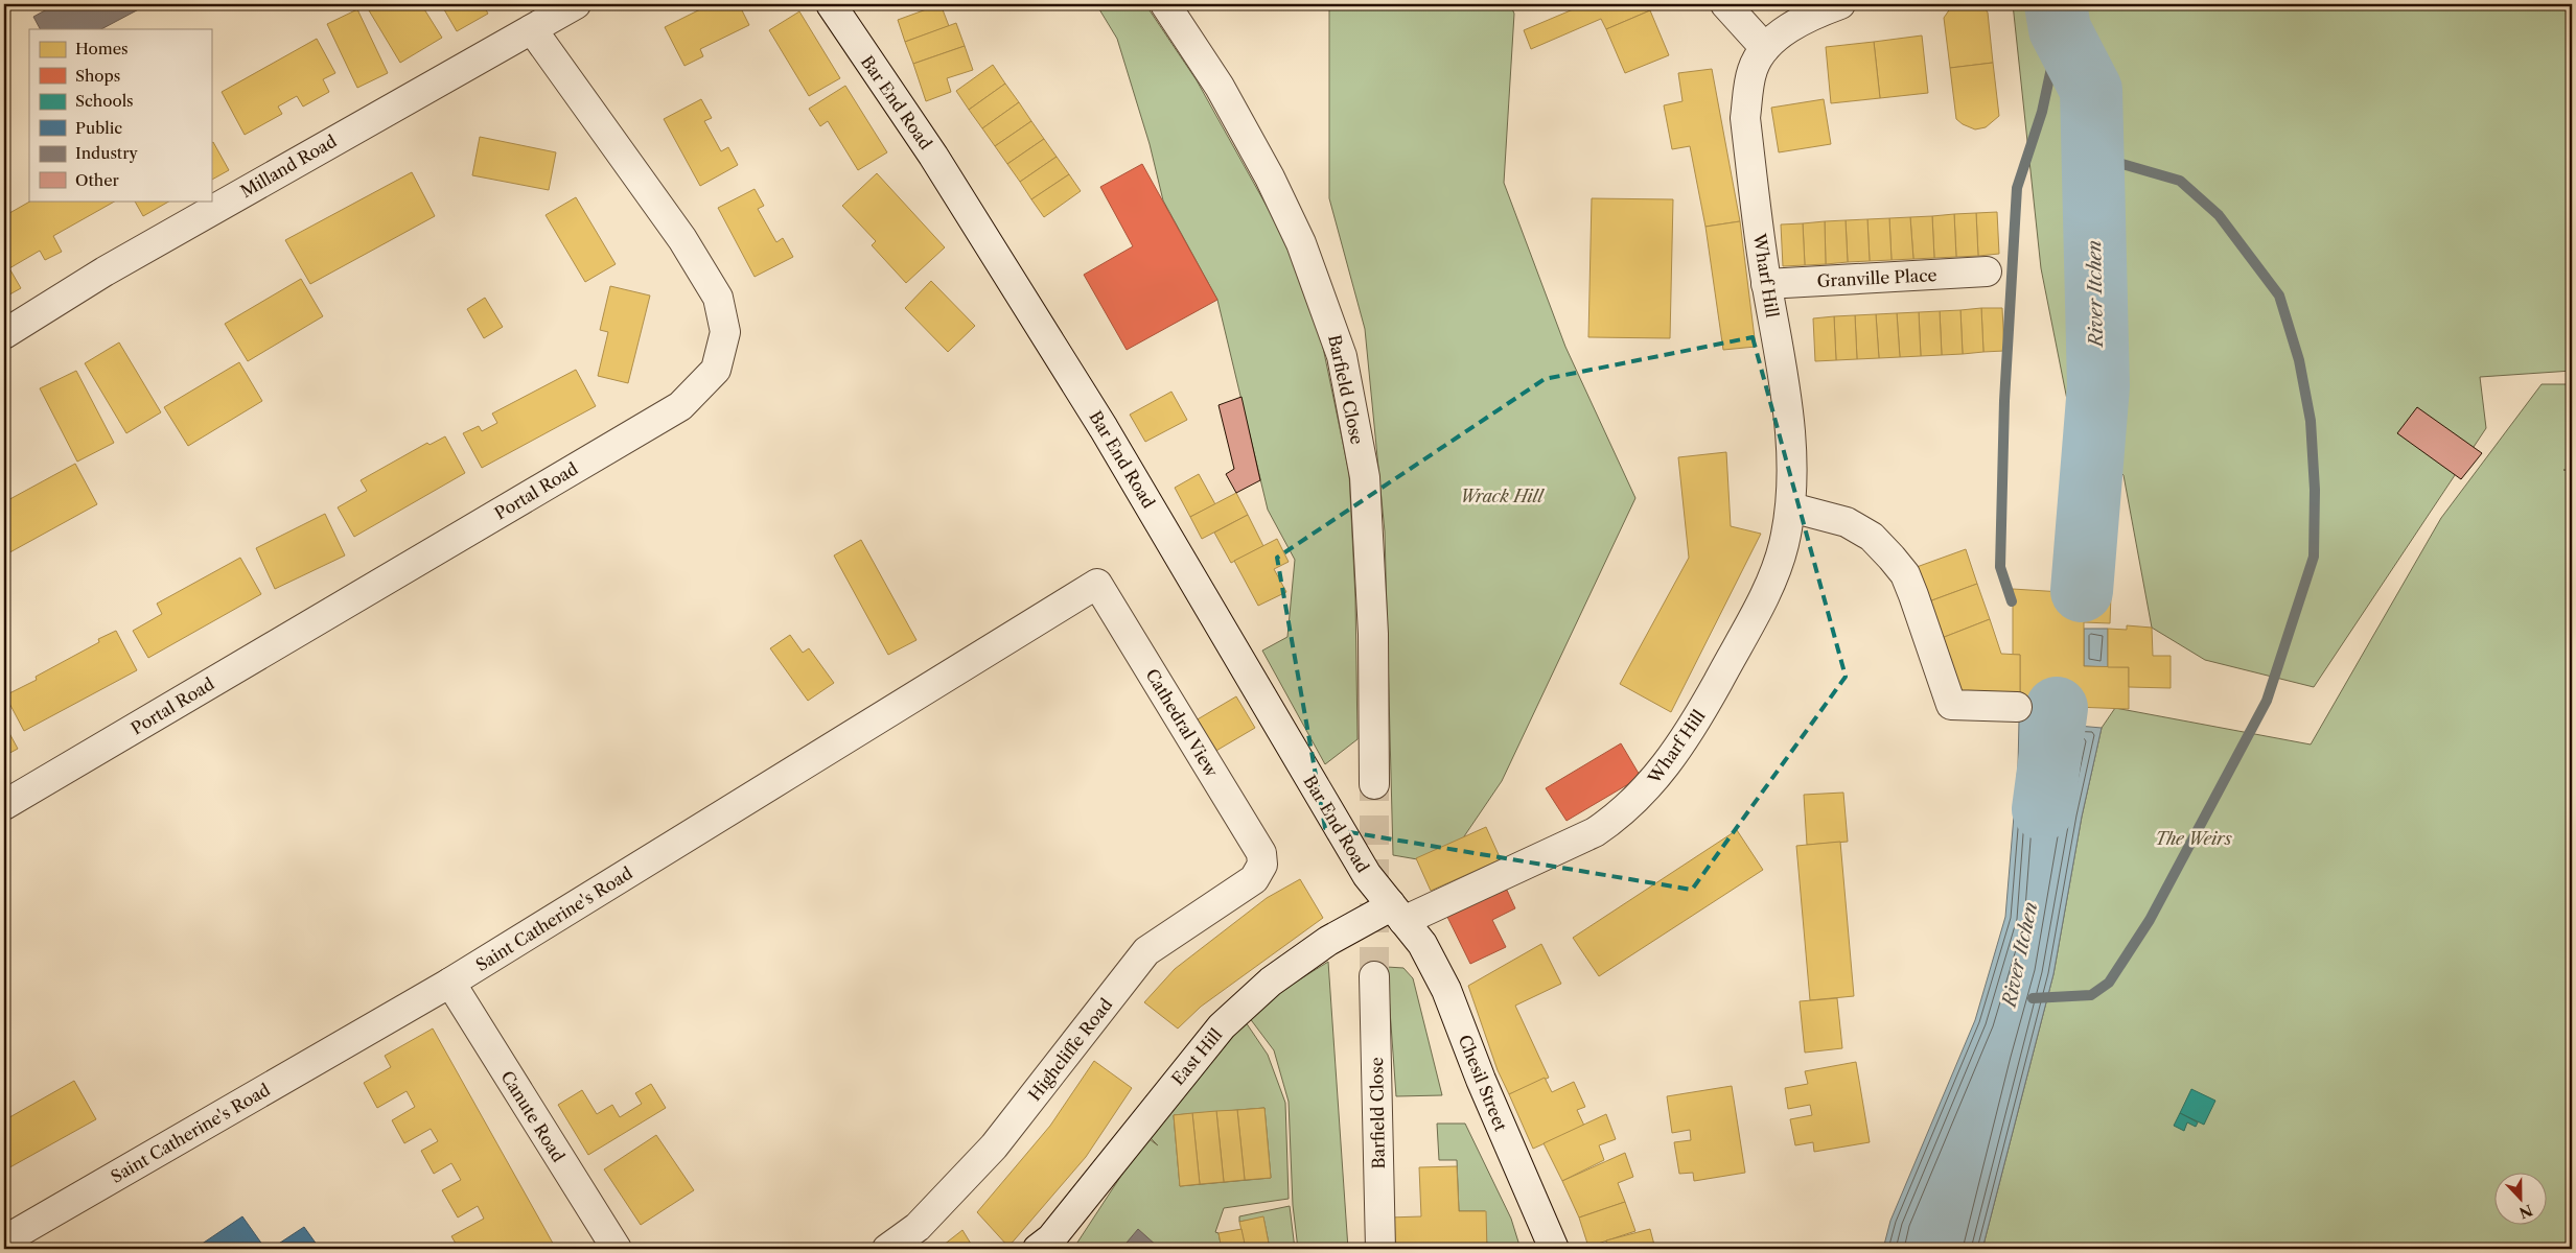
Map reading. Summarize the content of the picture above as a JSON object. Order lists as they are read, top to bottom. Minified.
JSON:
{"streets":{"street":["Bar End Road","Milland Road","Wharf Hill","Granville Place","Barfield Close","Portal Road","Cathedral View","Saint Catherine's Road","Highcliffe Road","East Hill","Chesil Street","Canute Road"]},"crossings":[["Bar End Road","Wharf Hill"],["Bar End Road","East Hill"],["Bar End Road","Chesil Street"],["Milland Road","Portal Road"],["Wharf Hill","Granville Place"],["Wharf Hill","East Hill"],["Wharf Hill","Chesil Street"],["Cathedral View","Saint Catherine's Road"],["Cathedral View","Highcliffe Road"],["Saint Catherine's Road","Canute Road"],["East Hill","Chesil Street"]],"water":["River Itchen"],"parks":["Wrack Hill","The Weirs"],"legend":["Homes","Shops","Schools","Public","Industry","Other"],"north":"bottom"}
